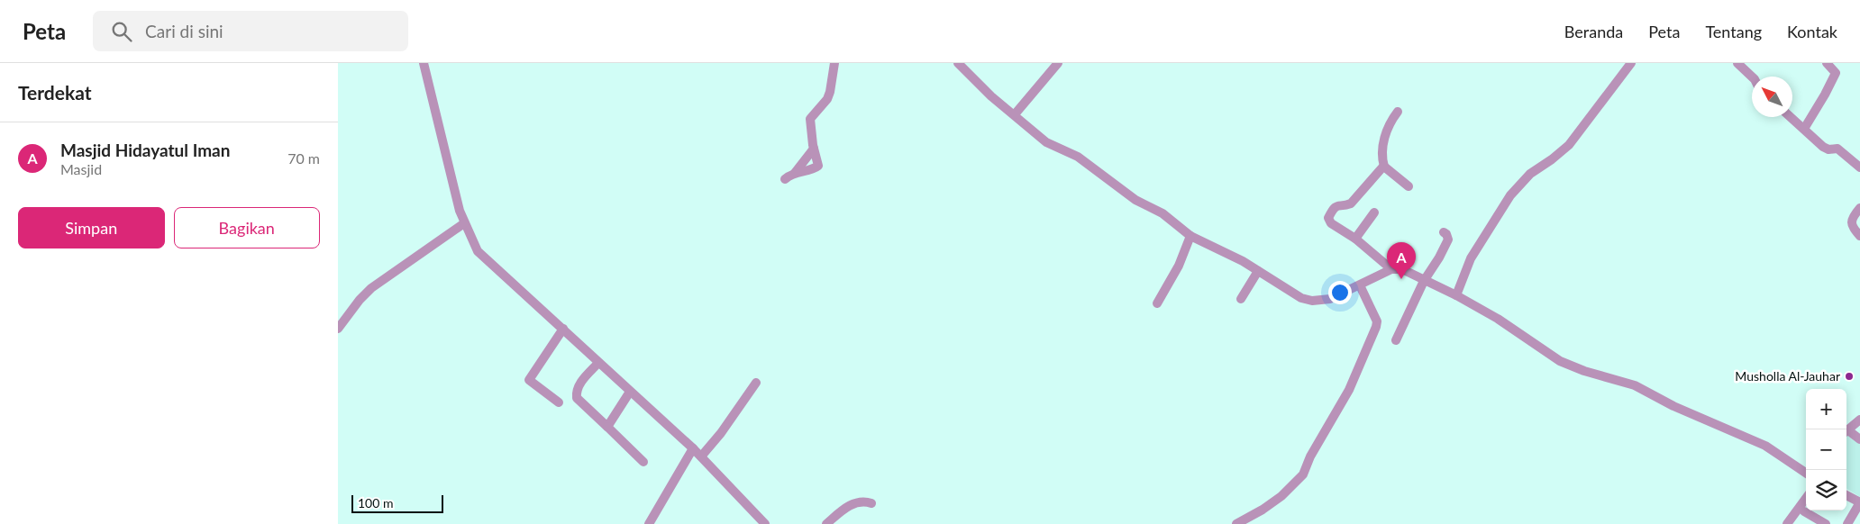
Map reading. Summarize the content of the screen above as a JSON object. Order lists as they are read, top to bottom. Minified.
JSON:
{"places":["Musholla Al-Jauhar"],"scale_bar":"100 m","north":"top left","page":{"header":"Peta","search":"Cari di sini","nav":["Beranda","Peta","Tentang","Kontak"],"heading":"Terdekat","list":[{"mark":"A","name":"Masjid Hidayatul Iman","note":"Masjid","value":"70 m"}],"buttons":["Simpan","Bagikan"],"pins":"A","map_buttons":["+","−"],"scale":"100 m"}}
